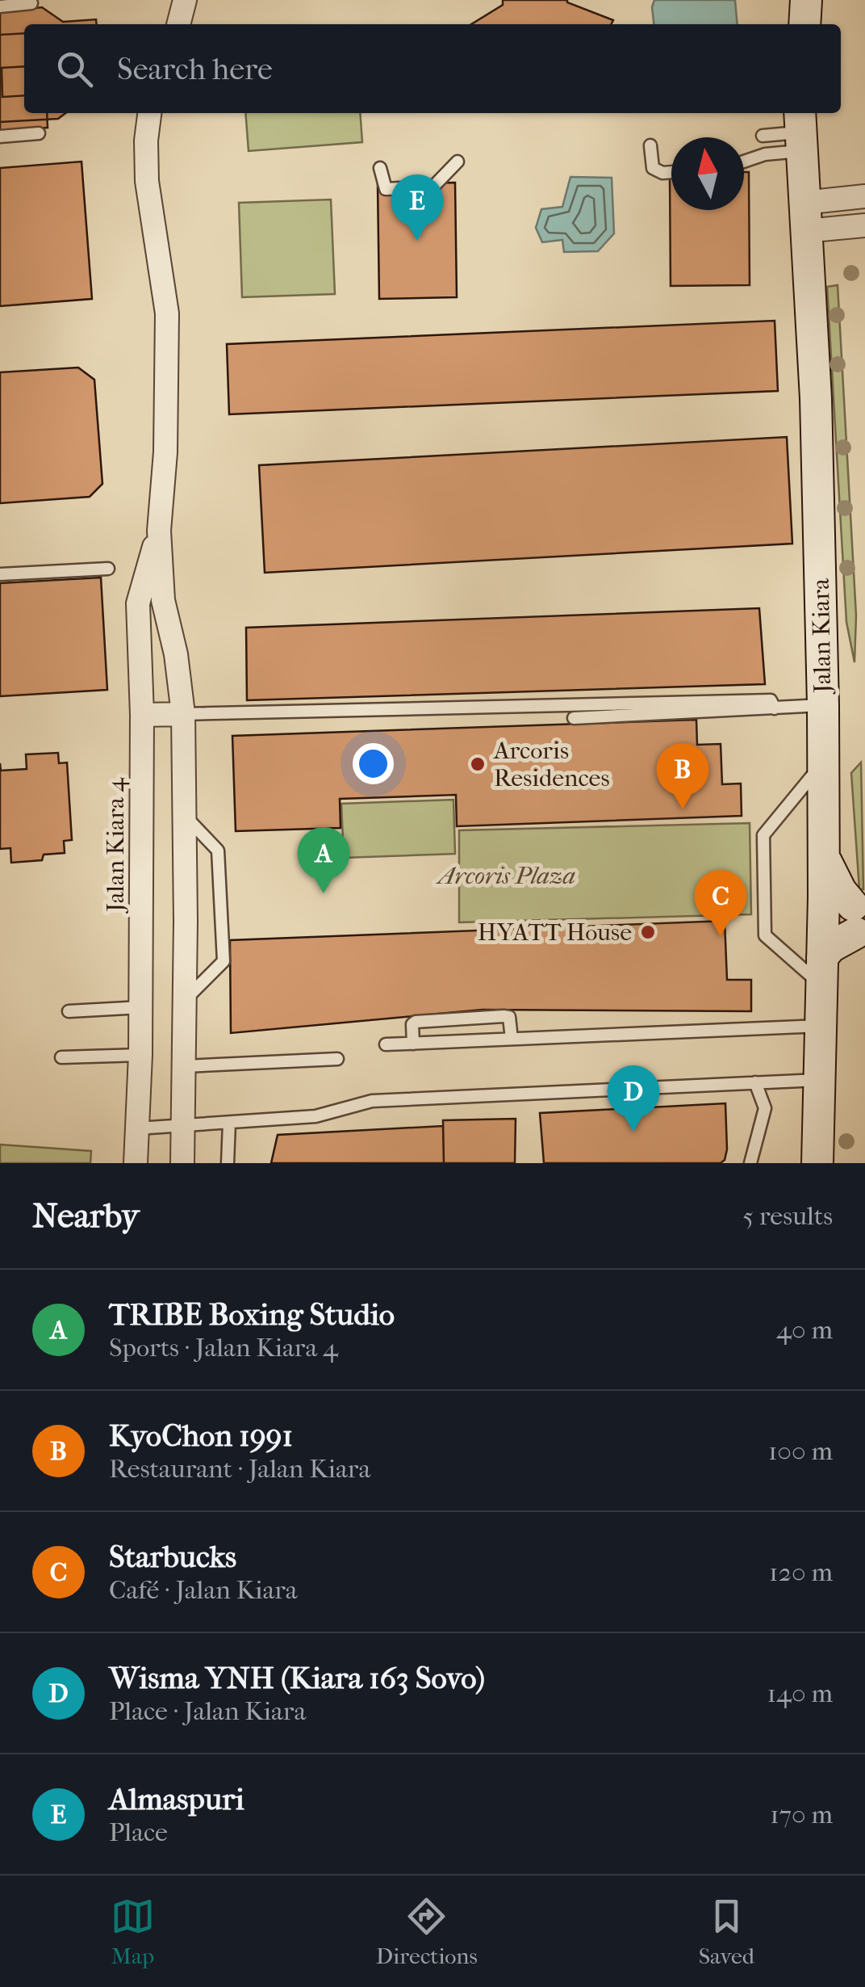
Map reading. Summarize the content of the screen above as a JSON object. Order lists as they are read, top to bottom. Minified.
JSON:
{"streets":{"main road":["Jalan Kiara"],"street":["Jalan Kiara 4"]},"parks":["Arcoris Plaza"],"places":["Arcoris Residences","HYATT House"],"north":"top","page":{"search":"Search here","pins":["E","B","A","C","D"],"heading":["Nearby","5 results"],"list":[{"mark":"A","name":"TRIBE Boxing Studio","note":"Sports · Jalan Kiara 4","value":"40 m"},{"mark":"B","name":"KyoChon 1991","note":"Restaurant · Jalan Kiara","value":"100 m"},{"mark":"C","name":"Starbucks","note":"Café · Jalan Kiara","value":"120 m"},{"mark":"D","name":"Wisma YNH (Kiara 163 Sovo)","note":"Place · Jalan Kiara","value":"140 m"},{"mark":"E","name":"Almaspuri","note":"Place","value":"170 m"}],"nav":["Map","Directions","Saved"]}}
